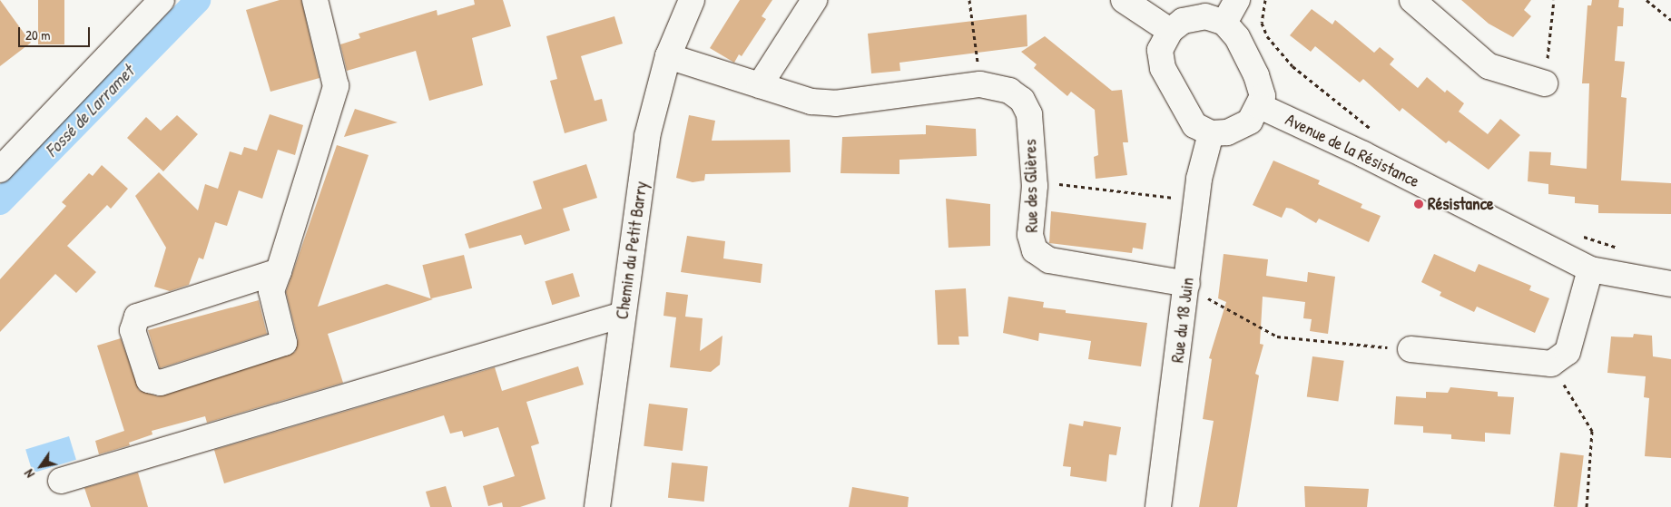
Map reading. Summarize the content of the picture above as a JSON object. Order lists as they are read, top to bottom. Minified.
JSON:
{"streets":{"street":["Avenue de la Résistance","Rue des Glières","Chemin du Petit Barry","Rue du 18 Juin"]},"crossings":[["Avenue de la Résistance","Rue du 18 Juin"],["Rue des Glières","Chemin du Petit Barry"],["Rue des Glières","Rue du 18 Juin"]],"water":["Fossé de Larramet"],"places":["Résistance"],"scale_bar":"20 m","north":"bottom left"}
